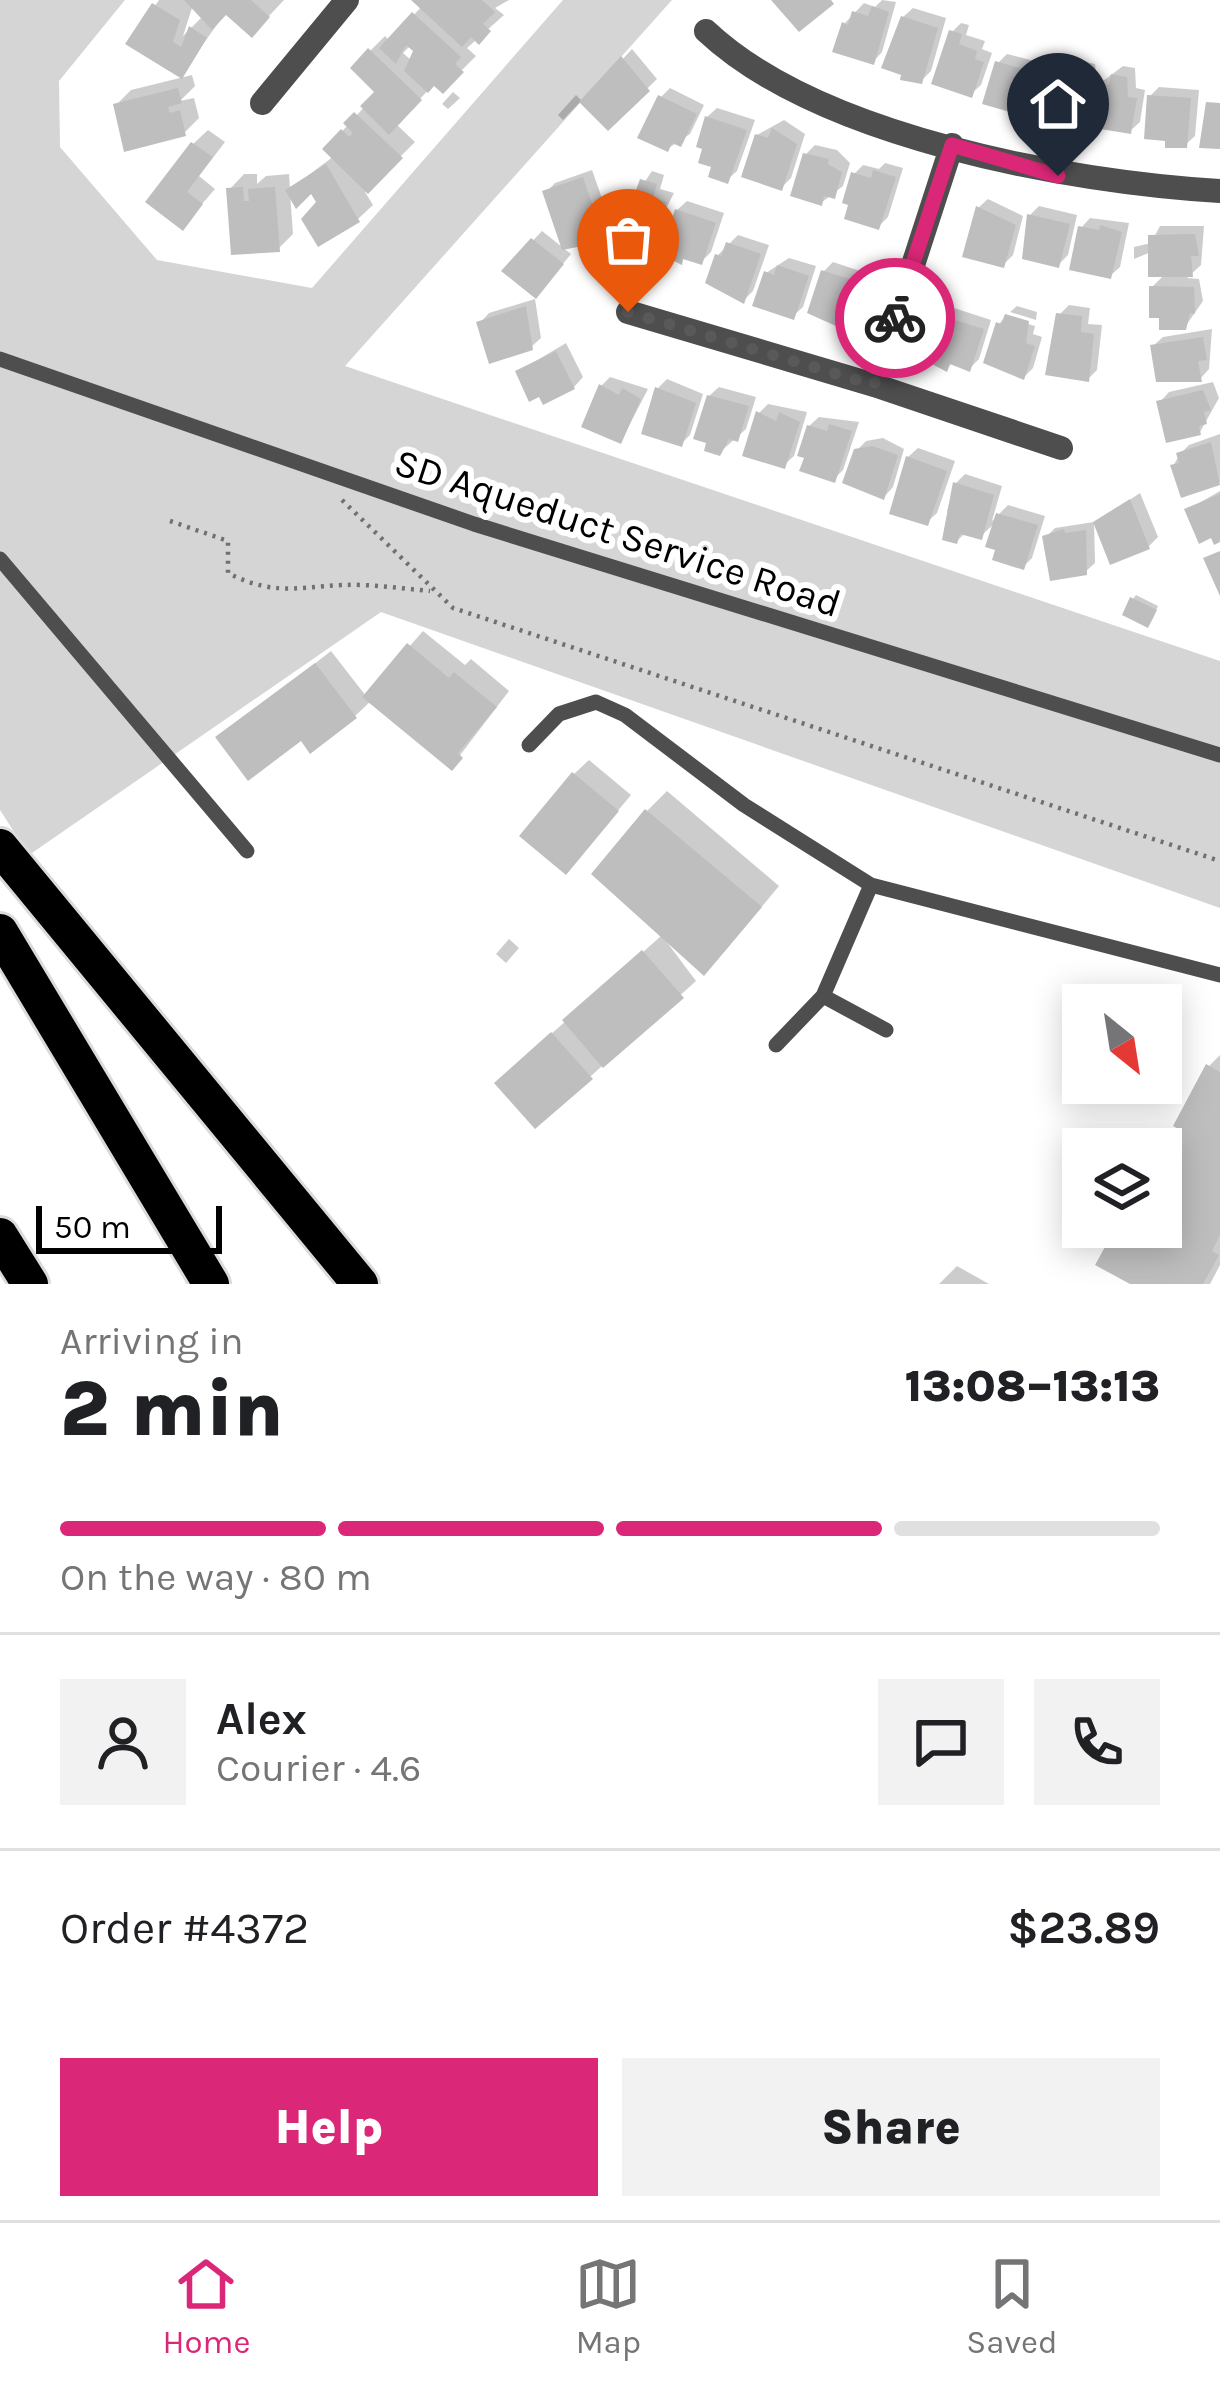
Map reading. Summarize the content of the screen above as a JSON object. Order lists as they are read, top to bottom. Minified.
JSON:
{"streets":{"lane":["SD Aqueduct Service Road"]},"scale_bar":"50 m","north":"bottom right","page":{"scale":"50 m","heading":["2 min","Arriving in","13:08–13:13"],"panel":["Alex","Courier · 4.6","Order #4372","$23.89"],"bar":"On the way · 80 m","buttons":["Help","Share"],"tabs":["Home","Map","Saved"]}}
